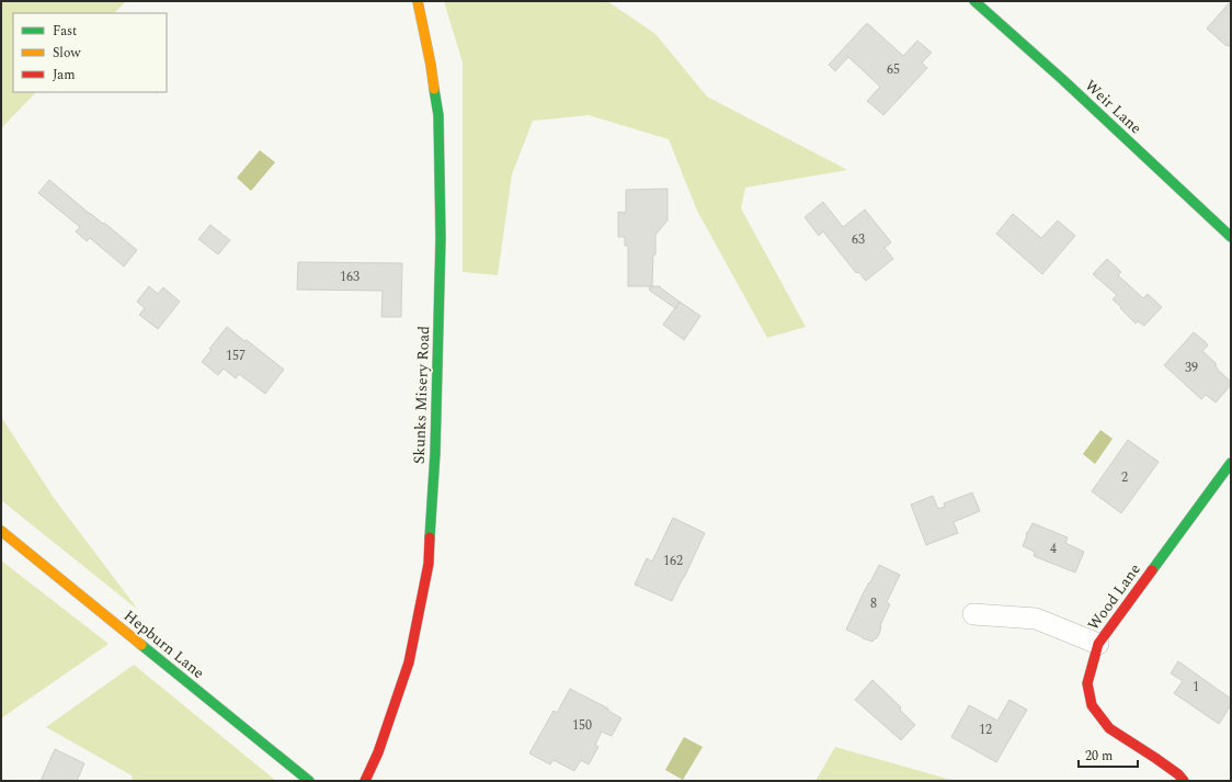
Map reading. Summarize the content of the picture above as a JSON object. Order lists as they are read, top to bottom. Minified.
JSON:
{"streets":{"street":["Weir Lane","Skunks Misery Road","Wood Lane","Hepburn Lane"]},"house_numbers":["65","63","163","157","39","2","4","162","8","1","150","12"],"legend":["Fast","Slow","Jam"],"scale_bar":"20 m"}
